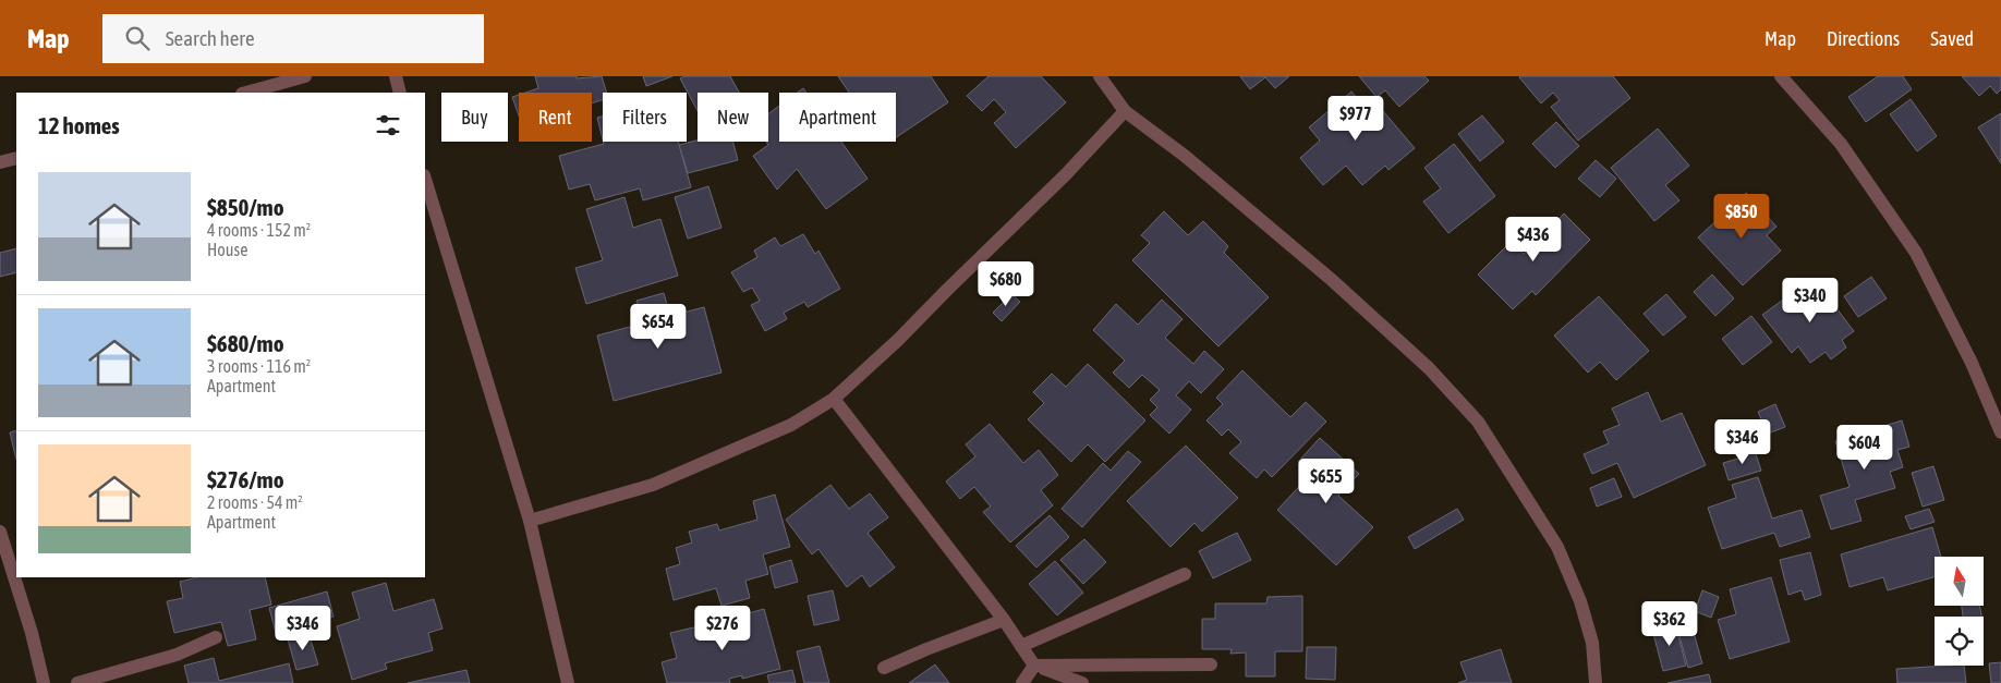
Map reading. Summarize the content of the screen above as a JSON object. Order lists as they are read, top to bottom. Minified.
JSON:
{"north":"top","page":{"header":"Map","search":"Search here","nav":["Map","Directions","Saved"],"chip":["Buy","Rent","Filters","New","Apartment"],"heading":"12 homes","price":["$977","$850","$436","$680","$340","$654","$346","$604","$655","$362","$346","$276"],"list":[{"name":"$850/mo","note":"4 rooms · 152 m² · House"},{"name":"$680/mo","note":"3 rooms · 116 m² · Apartment"},{"name":"$276/mo","note":"2 rooms · 54 m² · Apartment"}]}}
